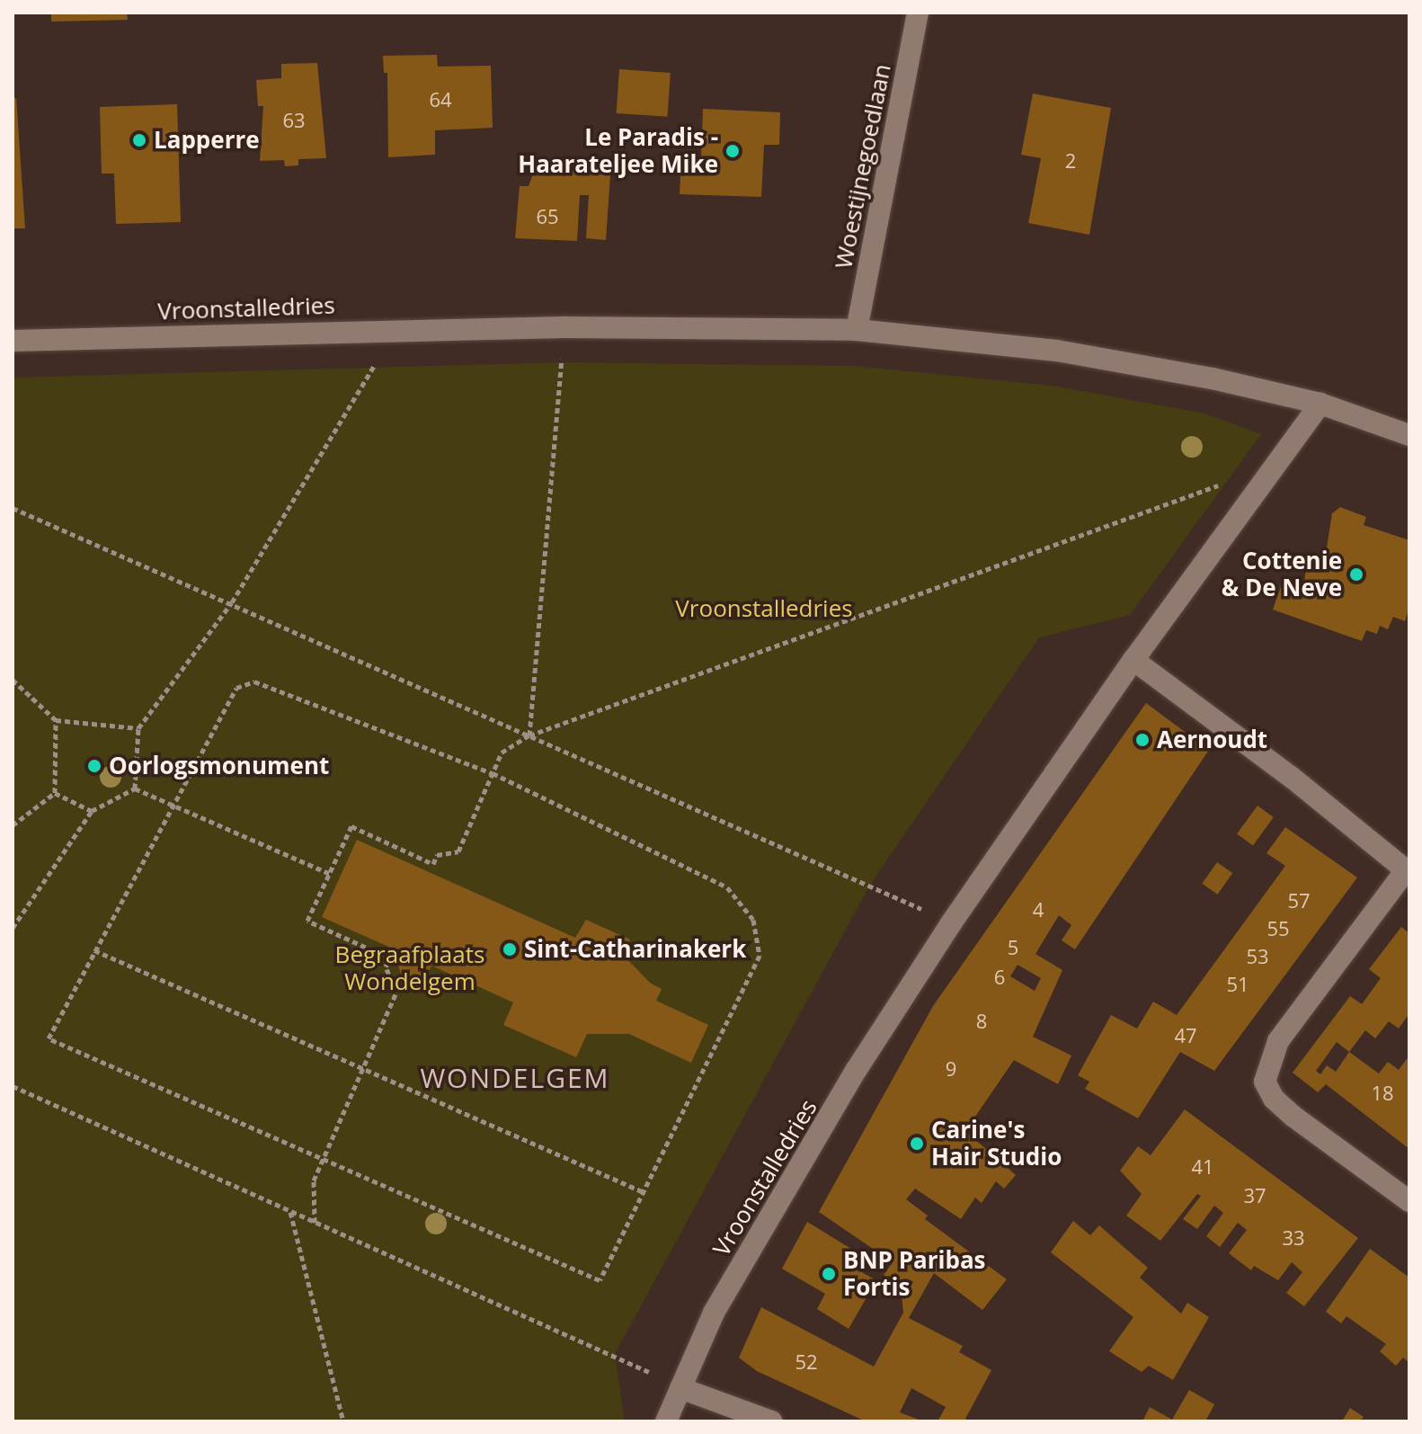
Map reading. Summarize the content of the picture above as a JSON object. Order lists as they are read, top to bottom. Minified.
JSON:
{"streets":{"street":["Woestijnegoedlaan","Vroonstalledries"]},"crossings":[["Woestijnegoedlaan","Vroonstalledries"]],"districts":["WONDELGEM"],"parks":["Vroonstalledries","Begraafplaats Wondelgem"],"places":["Lapperre","Le Paradis - Haarateljee Mike","Cottenie & De Neve","Aernoudt","Oorlogsmonument","Sint-Catharinakerk","Carine's Hair Studio","BNP Paribas Fortis"],"house_numbers":["64","63","2","65","57","4","55","5","53","6","51","8","47","9","18","41","37","33","52"]}
